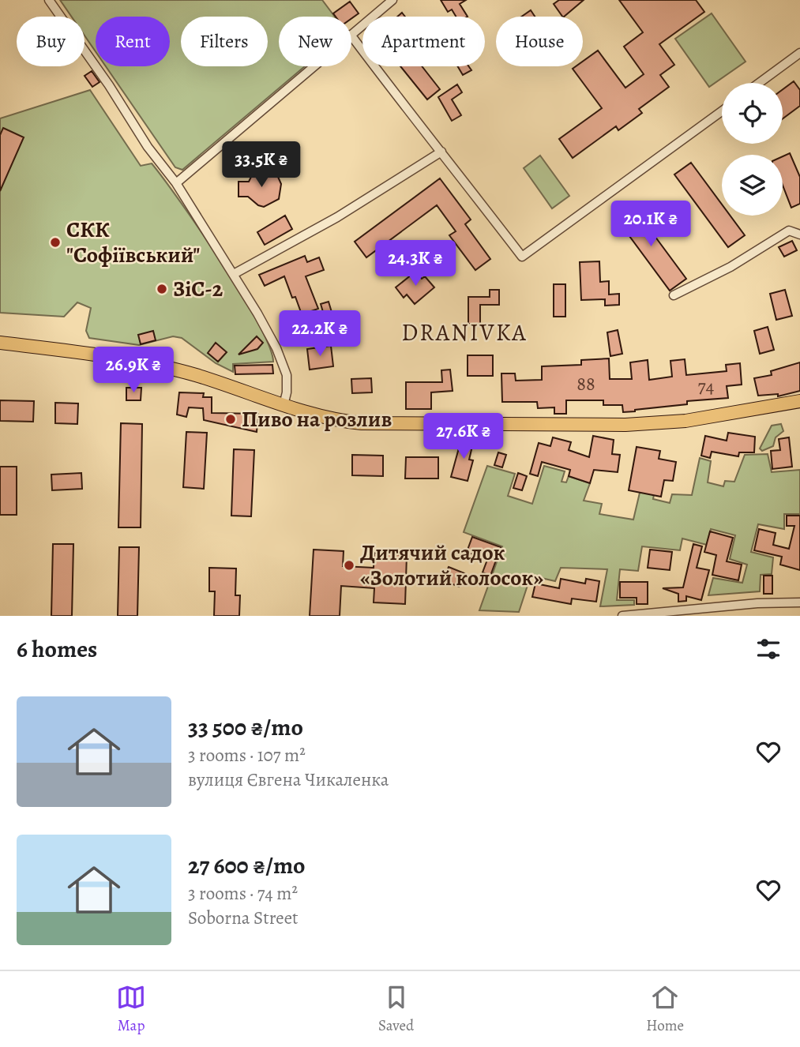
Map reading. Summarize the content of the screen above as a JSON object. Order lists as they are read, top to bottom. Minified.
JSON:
{"districts":["DRANIVKA"],"places":["СКК \"Софіївський\"","ЗіС-2","Пиво на розлив","Дитячий садок «Золотий колосок»"],"house_numbers":["88","74"],"page":{"chip":["Buy","Rent","Filters","New","Apartment","House"],"price":["33.5K ₴","20.1K ₴","24.3K ₴","22.2K ₴","26.9K ₴","27.6K ₴"],"heading":"6 homes","list":[{"name":"33 500 ₴/mo","note":"3 rooms · 107 m² · вулиця Євгена Чикаленка"},{"name":"27 600 ₴/mo","note":"3 rooms · 74 m² · Soborna Street"}],"tabs":["Map","Saved","Home"]}}
